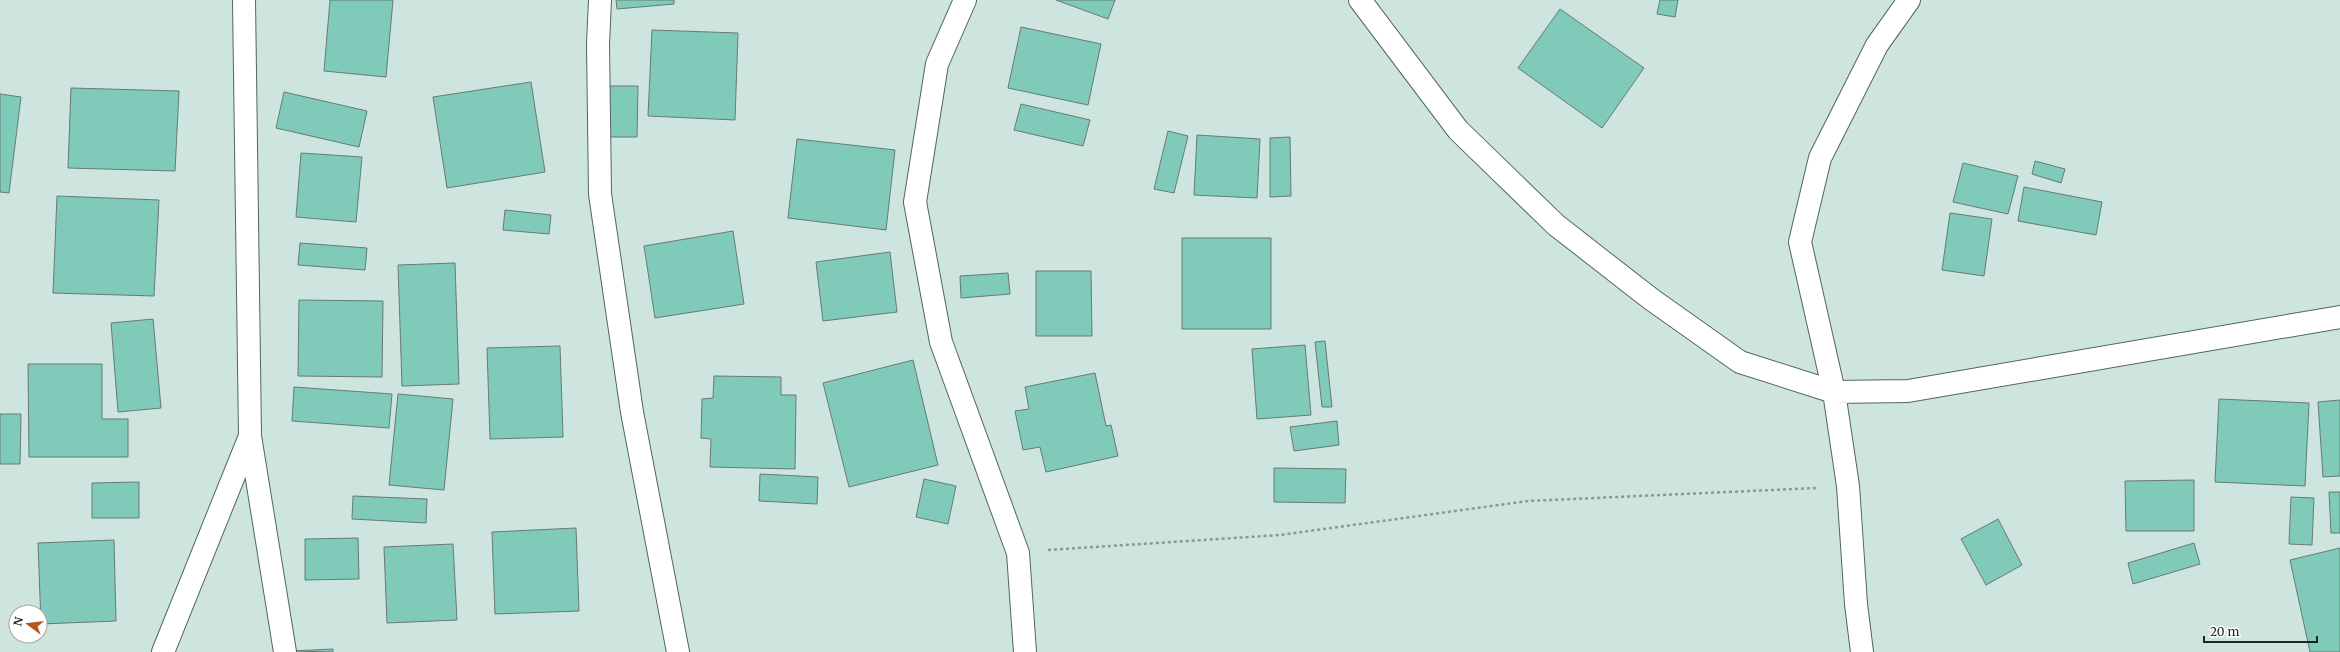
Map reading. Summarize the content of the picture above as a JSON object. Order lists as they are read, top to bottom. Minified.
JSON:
{"scale_bar":"20 m","north":"left"}
